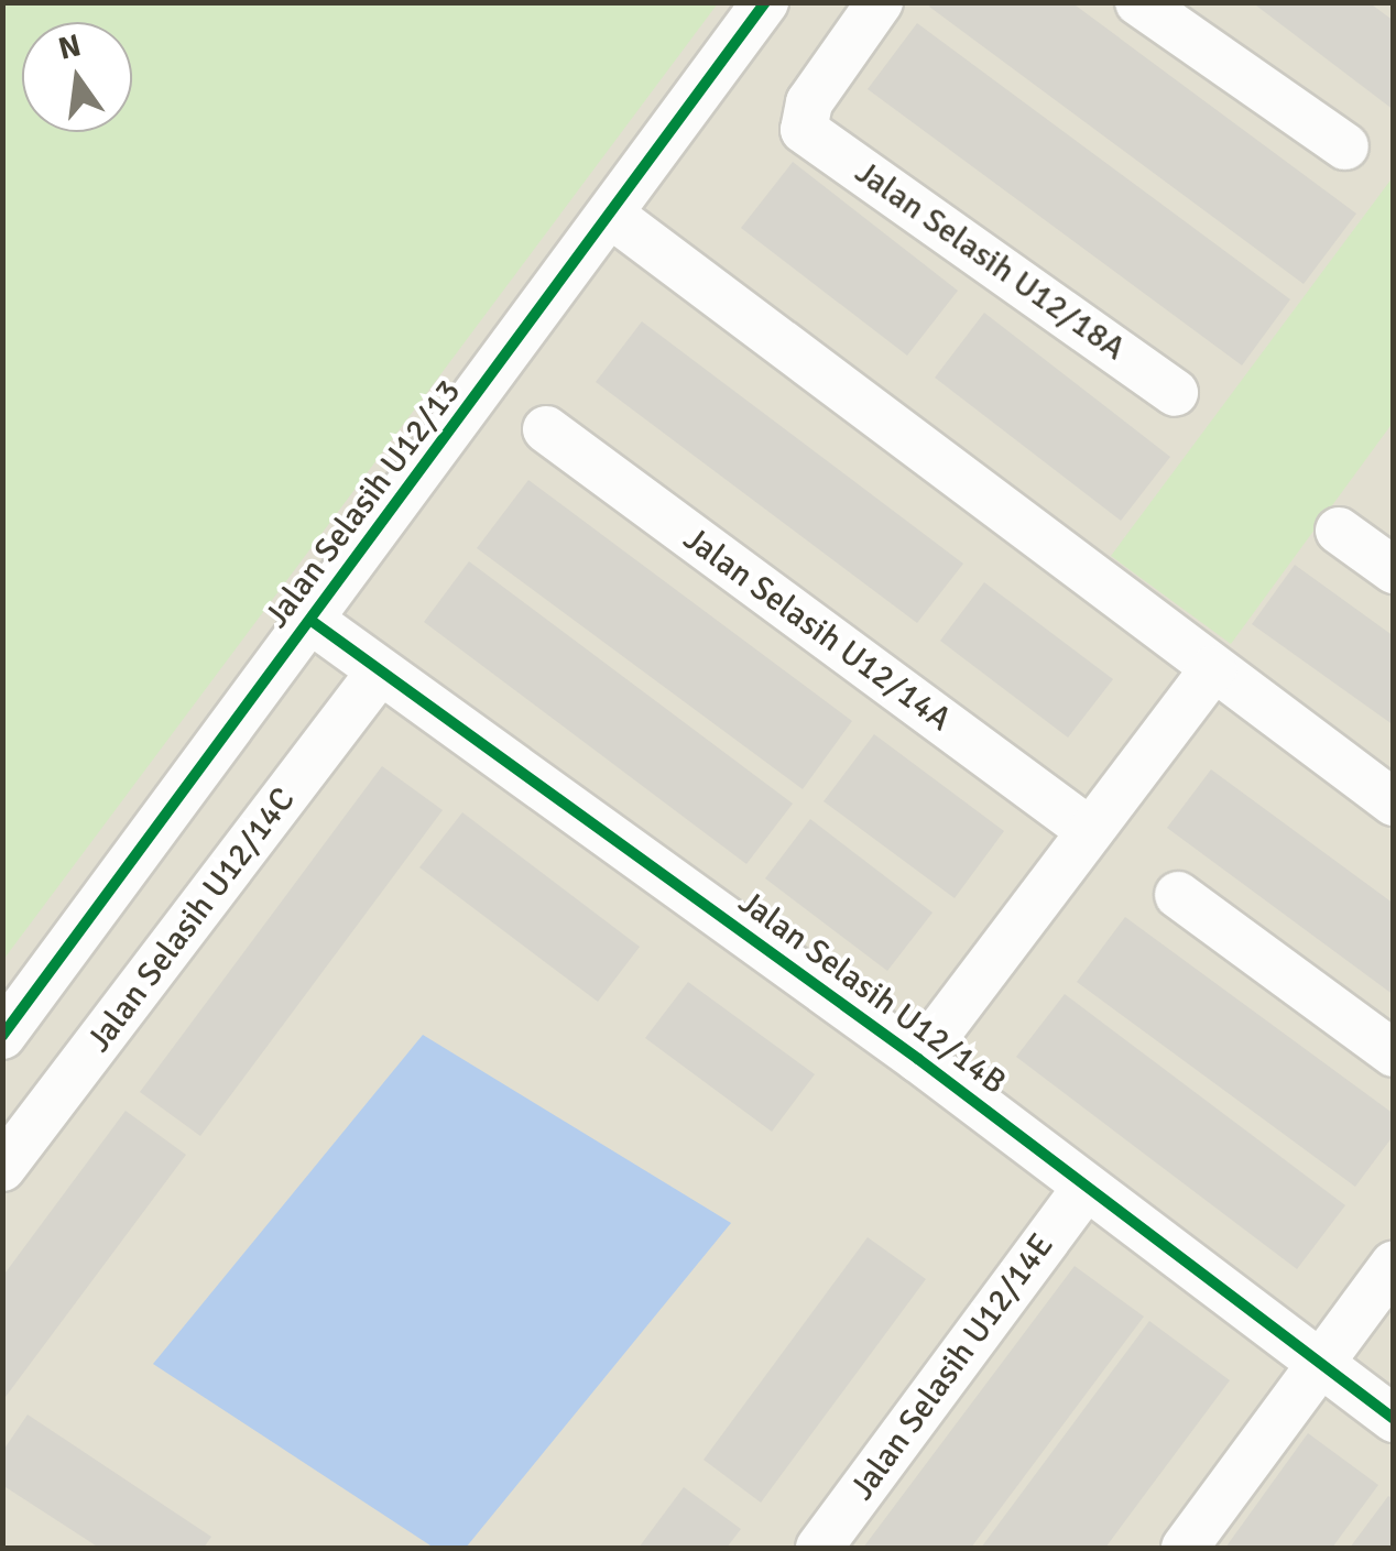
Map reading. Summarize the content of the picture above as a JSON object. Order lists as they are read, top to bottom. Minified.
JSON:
{"streets":{"street":["Jalan Selasih U12/18A","Jalan Selasih U12/13","Jalan Selasih U12/14A","Jalan Selasih U12/14C","Jalan Selasih U12/14B","Jalan Selasih U12/14E"]},"crossings":[["Jalan Selasih U12/13","Jalan Selasih U12/14B"],["Jalan Selasih U12/14C","Jalan Selasih U12/14B"],["Jalan Selasih U12/14B","Jalan Selasih U12/14E"]],"north":"top"}
